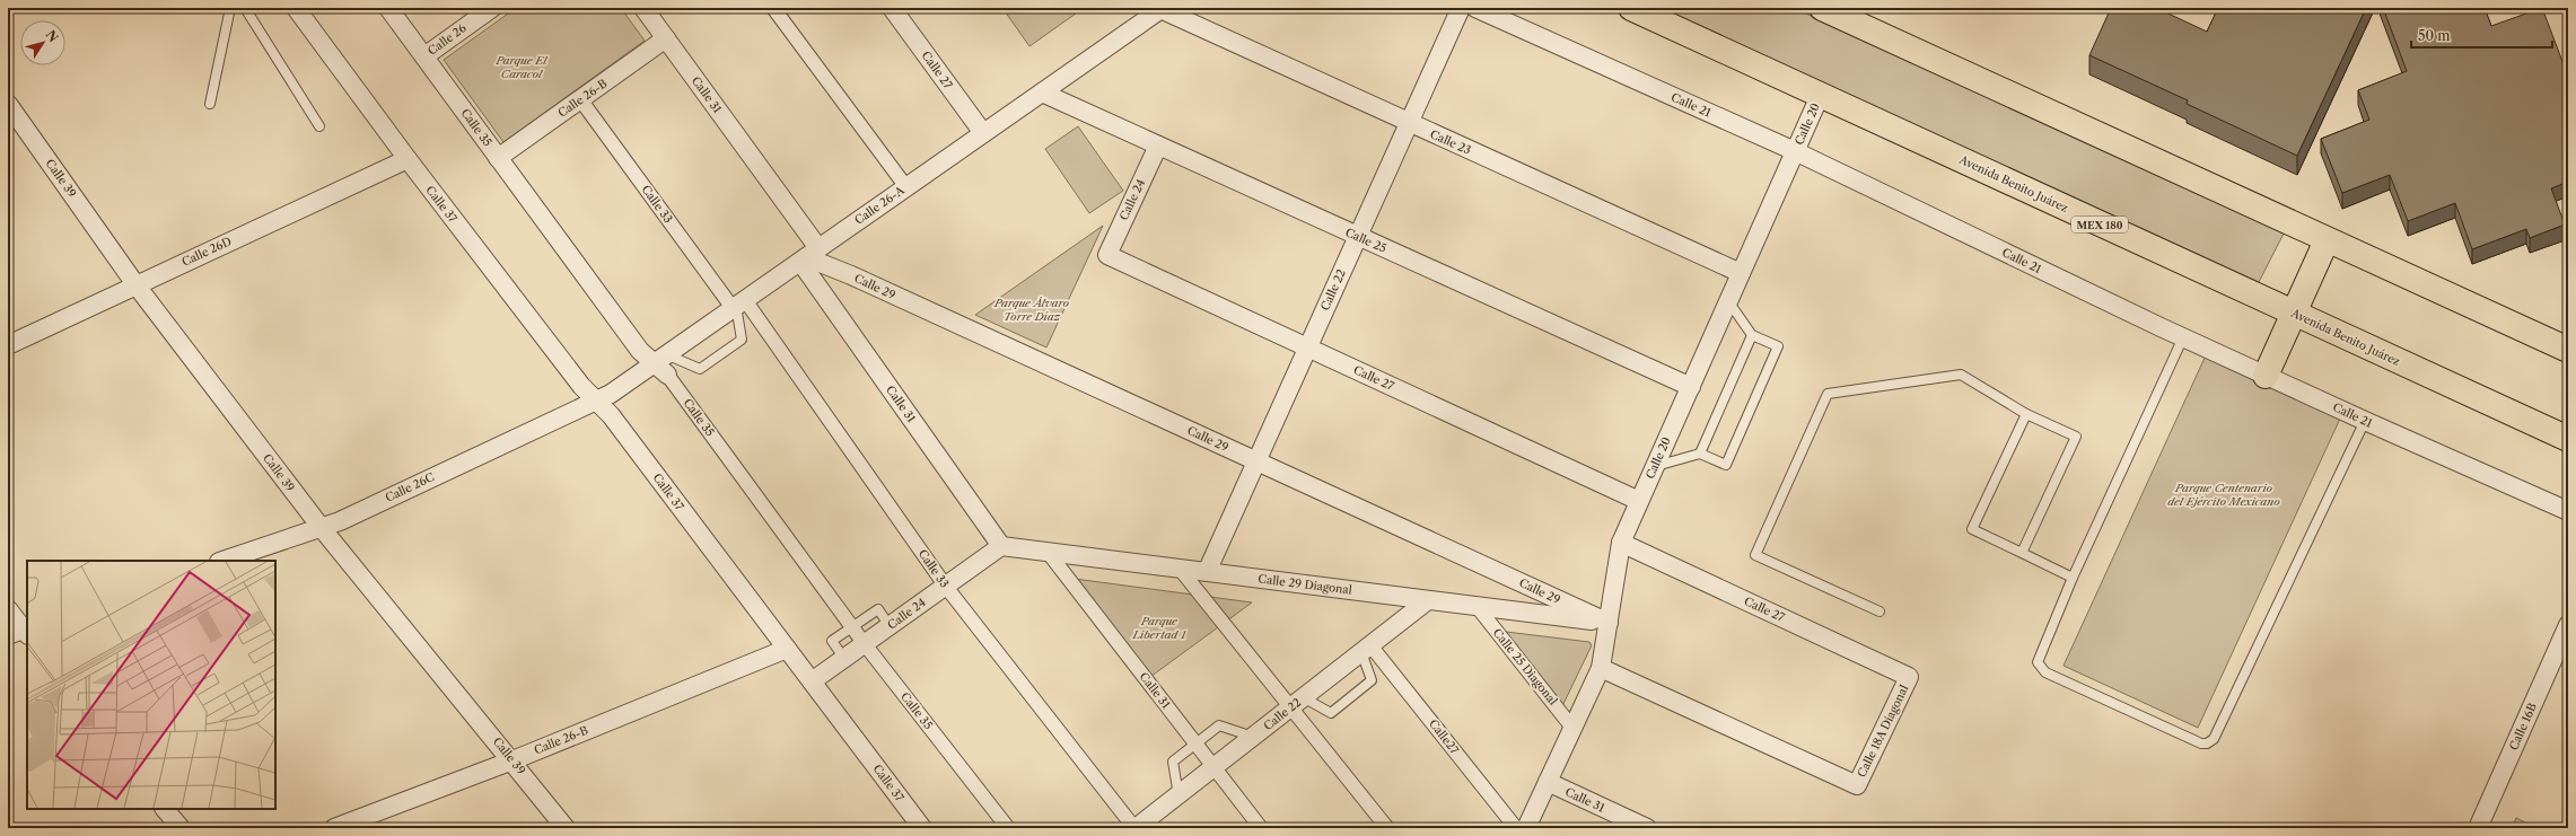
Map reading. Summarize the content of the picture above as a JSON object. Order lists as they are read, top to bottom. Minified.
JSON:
{"streets":{"main road":["Avenida Benito Juárez","MEX 180"],"street":["Calle 26","Calle 27","Calle 31","Calle 26-B","Calle 21","Calle 20","Calle 35","Calle 23","Calle 39","Calle 24","Calle 37","Calle 33","Calle 26-A","Calle 25","Calle 26D","Calle 29","Calle 22","Calle 26C","Calle 29 Diagonal","Calle 25 Diagonal","Calle 16B","Calle 18A Diagonal","Calle27"]},"crossings":[["Calle 26","Calle 35"],["Calle 27","Calle 20"],["Calle 27","Calle 24"],["Calle 27","Calle 26-A"],["Calle 27","Calle 22"],["Calle 27","Calle 18A Diagonal"],["Calle 31","Calle 26-B"],["Calle 31","Calle 20"],["Calle 31","Calle 24"],["Calle 31","Calle 26-A"],["Calle 31","Calle 29"],["Calle 31","Calle 22"],["Calle 31","Calle 29 Diagonal"],["Calle 26-B","Calle 35"],["Calle 26-B","Calle 39"],["Calle 26-B","Calle 37"],["Calle 26-B","Calle 33"],["Calle 21","Calle 20"],["Calle 20","Calle 23"],["Calle 20","Avenida Benito Juárez"],["Calle 20","Calle 25"],["Calle 20","Calle 29"],["Calle 20","Calle 29 Diagonal"],["Calle 20","Calle 25 Diagonal"],["Calle 20","Calle 18A Diagonal"],["Calle 35","Calle 24"],["Calle 35","Calle 26-A"],["Calle 23","Calle 26-A"],["Calle 23","Calle 22"],["Calle 39","Calle 26D"],["Calle 39","Calle 26C"],["Calle 24","Calle 37"],["Calle 24","Calle 33"],["Calle 24","Calle 25"],["Calle 24","Calle 29 Diagonal"],["Calle 37","Calle 26-A"],["Calle 37","Calle 26D"],["Calle 37","Calle 26C"],["Calle 33","Calle 26-A"],["Calle 33","Calle 22"],["Calle 26-A","Calle 25"],["Calle 26-A","Calle 29"],["Calle 26-A","Calle 26C"],["Calle 25","Calle 22"],["Calle 29","Calle 22"],["Calle 29","Calle 29 Diagonal"],["Calle 22","Calle 29 Diagonal"],["Calle 22","Calle27"],["Calle 29 Diagonal","Calle 25 Diagonal"]],"parks":["Parque El Caracol","Parque Álvaro Torre Díaz","Parque Centenario del Ejército Mexicano","Parque Libertad 1"],"scale_bar":"50 m","north":"top right"}
